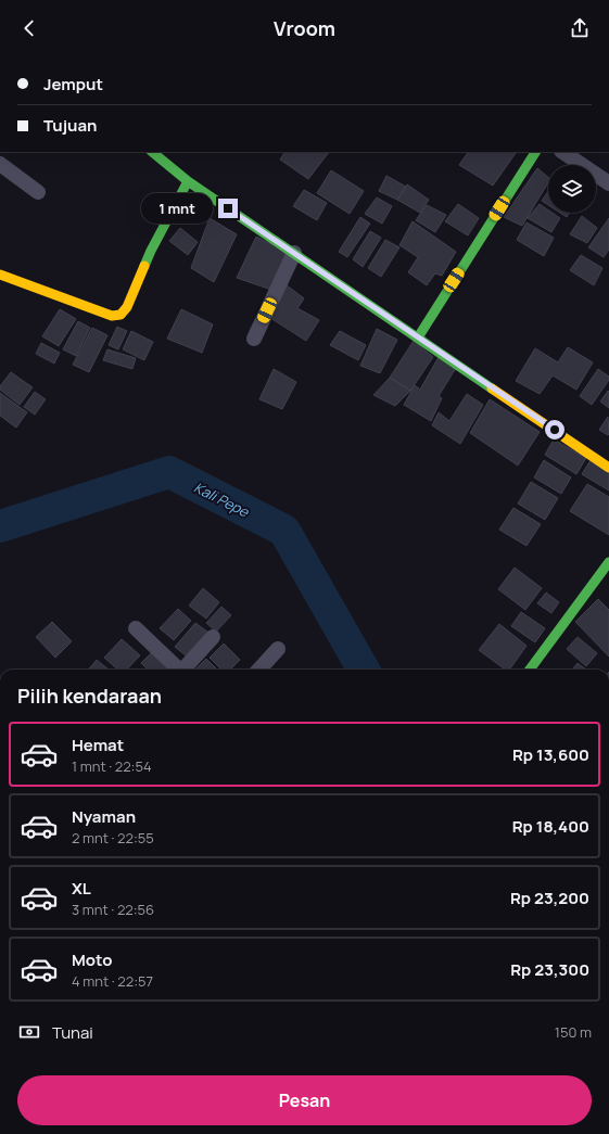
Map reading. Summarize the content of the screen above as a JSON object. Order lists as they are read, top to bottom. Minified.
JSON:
{"water":["Kali Pepe"],"page":{"header":"Vroom","banner":["Jemput","Tujuan"],"bubble":"1 mnt","heading":"Pilih kendaraan","list":[{"name":"Hemat","note":"1 mnt · 22:54","value":"Rp 13,600"},{"name":"Nyaman","note":"2 mnt · 22:55","value":"Rp 18,400"},{"name":"XL","note":"3 mnt · 22:56","value":"Rp 23,200"},{"name":"Moto","note":"4 mnt · 22:57","value":"Rp 23,300"}],"pay":["Tunai","150 m"],"buttons":"Pesan"}}
